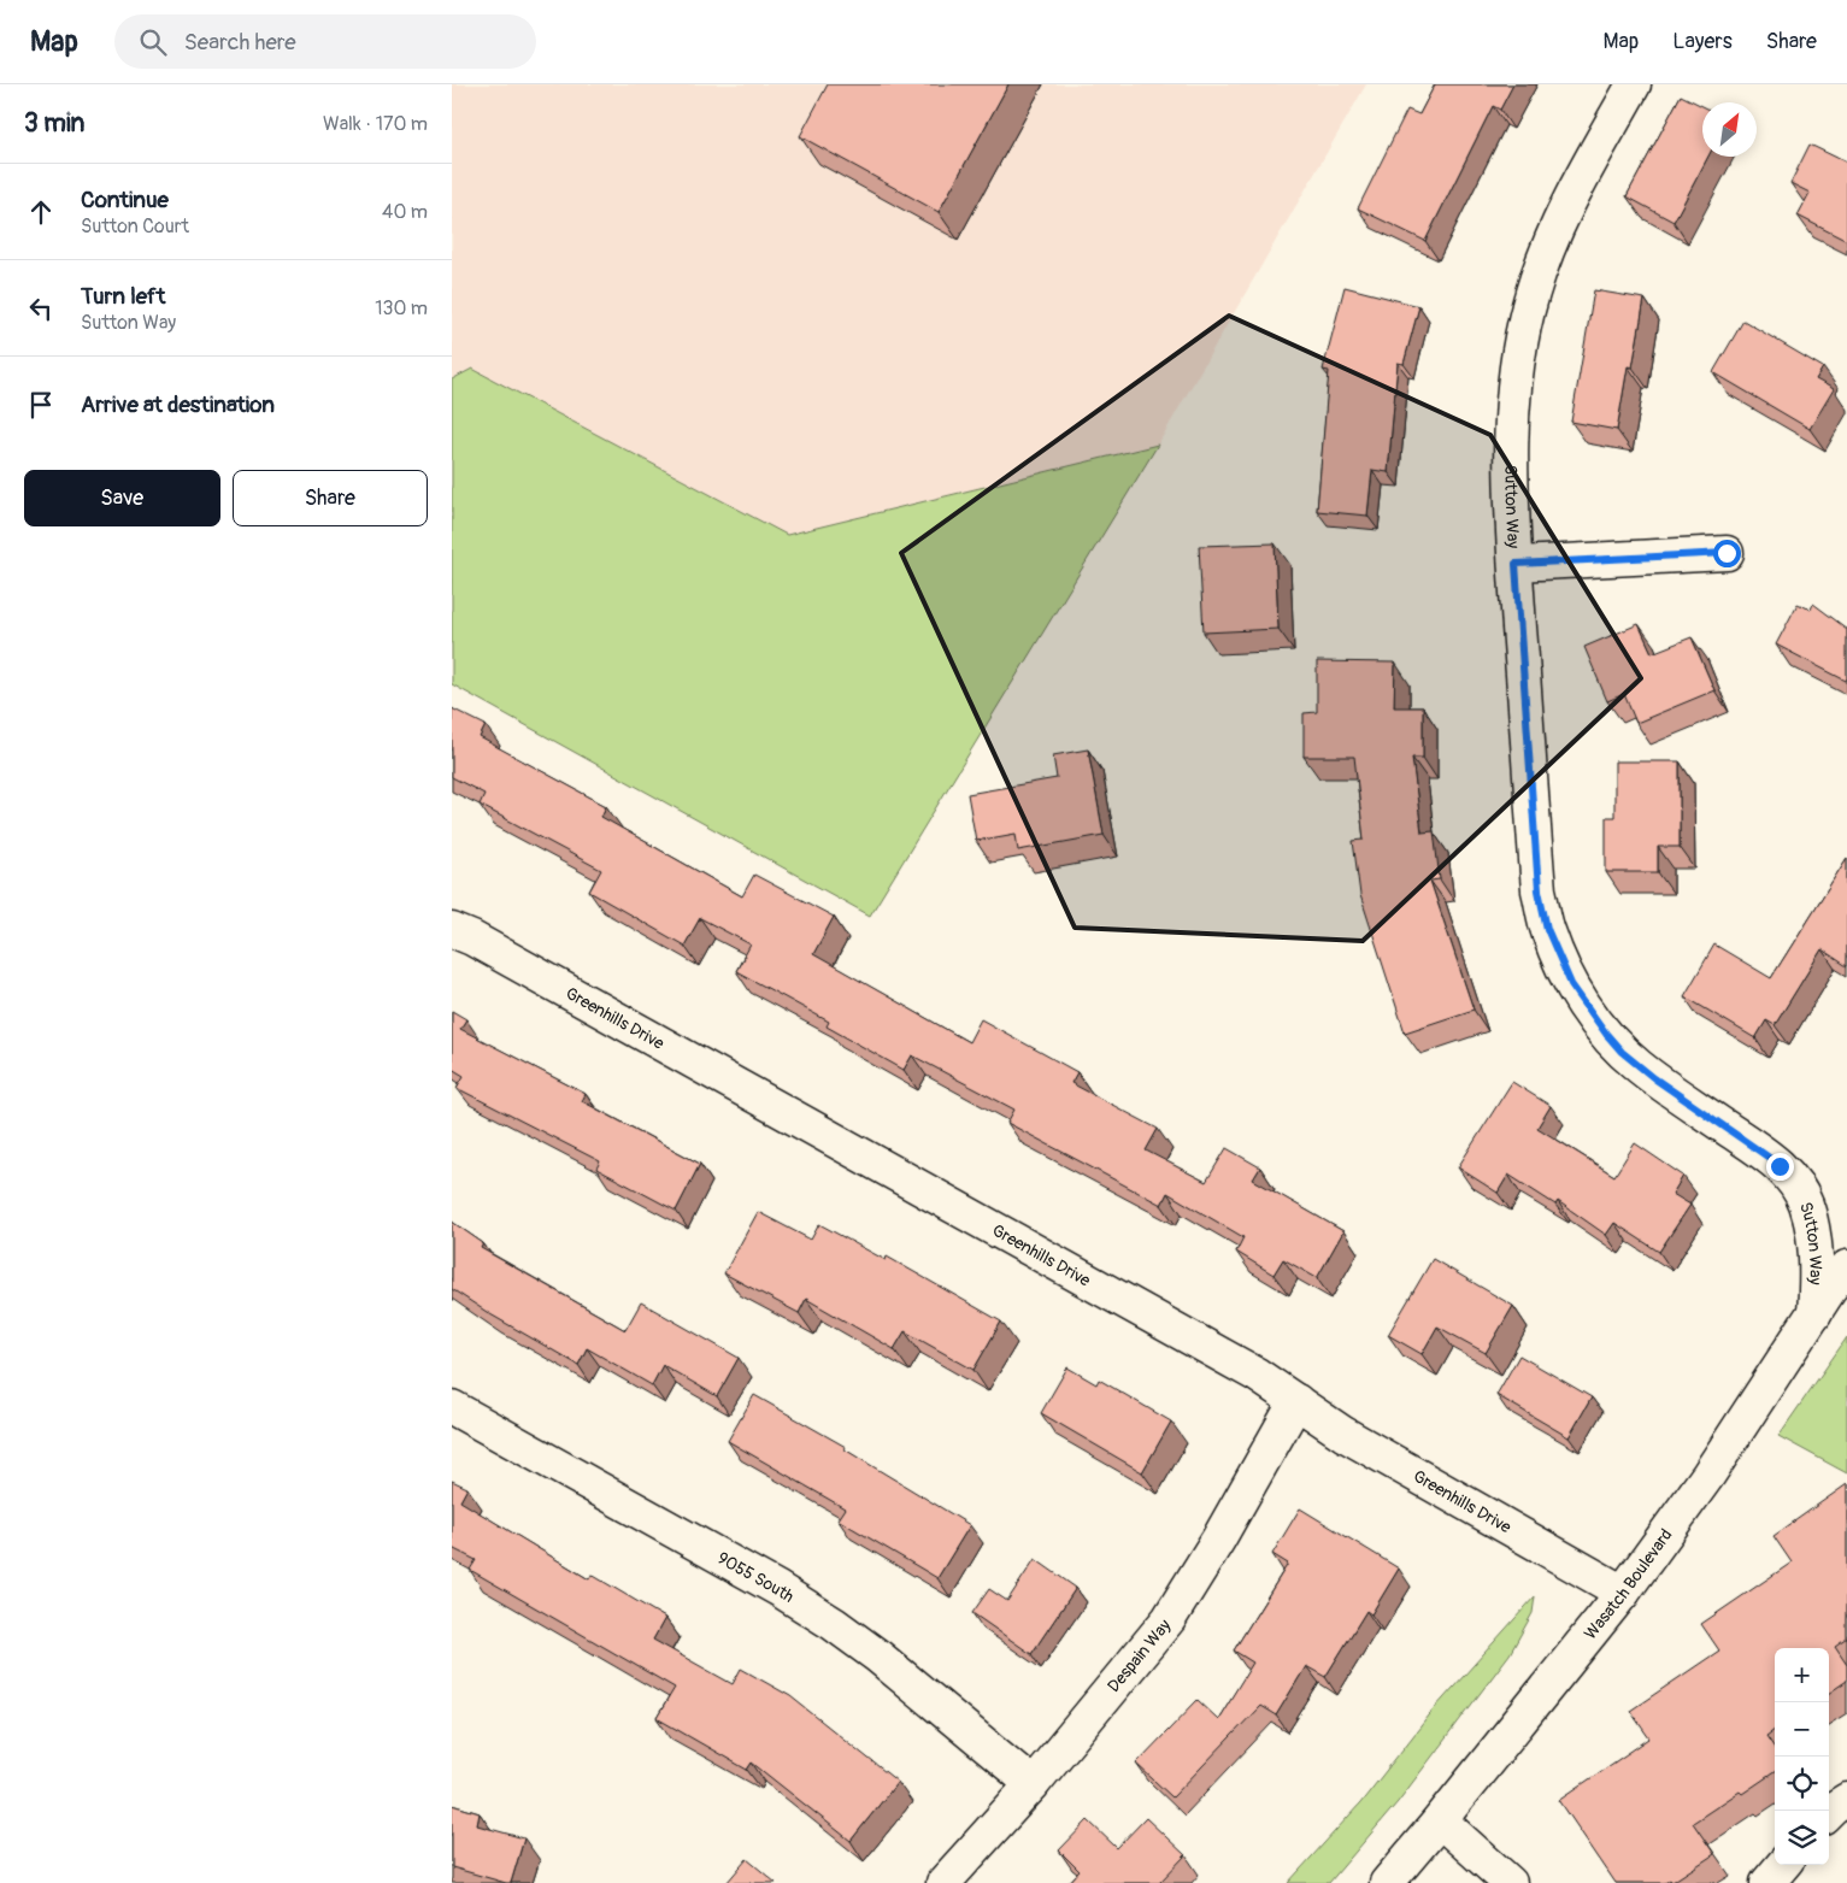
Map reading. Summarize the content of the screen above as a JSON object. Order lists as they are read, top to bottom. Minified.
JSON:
{"streets":{"street":["Sutton Way","Greenhills Drive","9055 South","Wasatch Boulevard","Despain Way"]},"crossings":[["Sutton Way","Wasatch Boulevard"],["Greenhills Drive","Wasatch Boulevard"],["Greenhills Drive","Despain Way"],["9055 South","Despain Way"]],"north":"top right","page":{"header":"Map","search":"Search here","nav":["Map","Layers","Share"],"heading":["3 min","Walk · 170 m"],"list":[["Continue","Sutton Court","40 m"],["Turn left","Sutton Way","130 m"],"Arrive at destination"],"buttons":["Save","Share"],"map_buttons":["+","−"]}}
